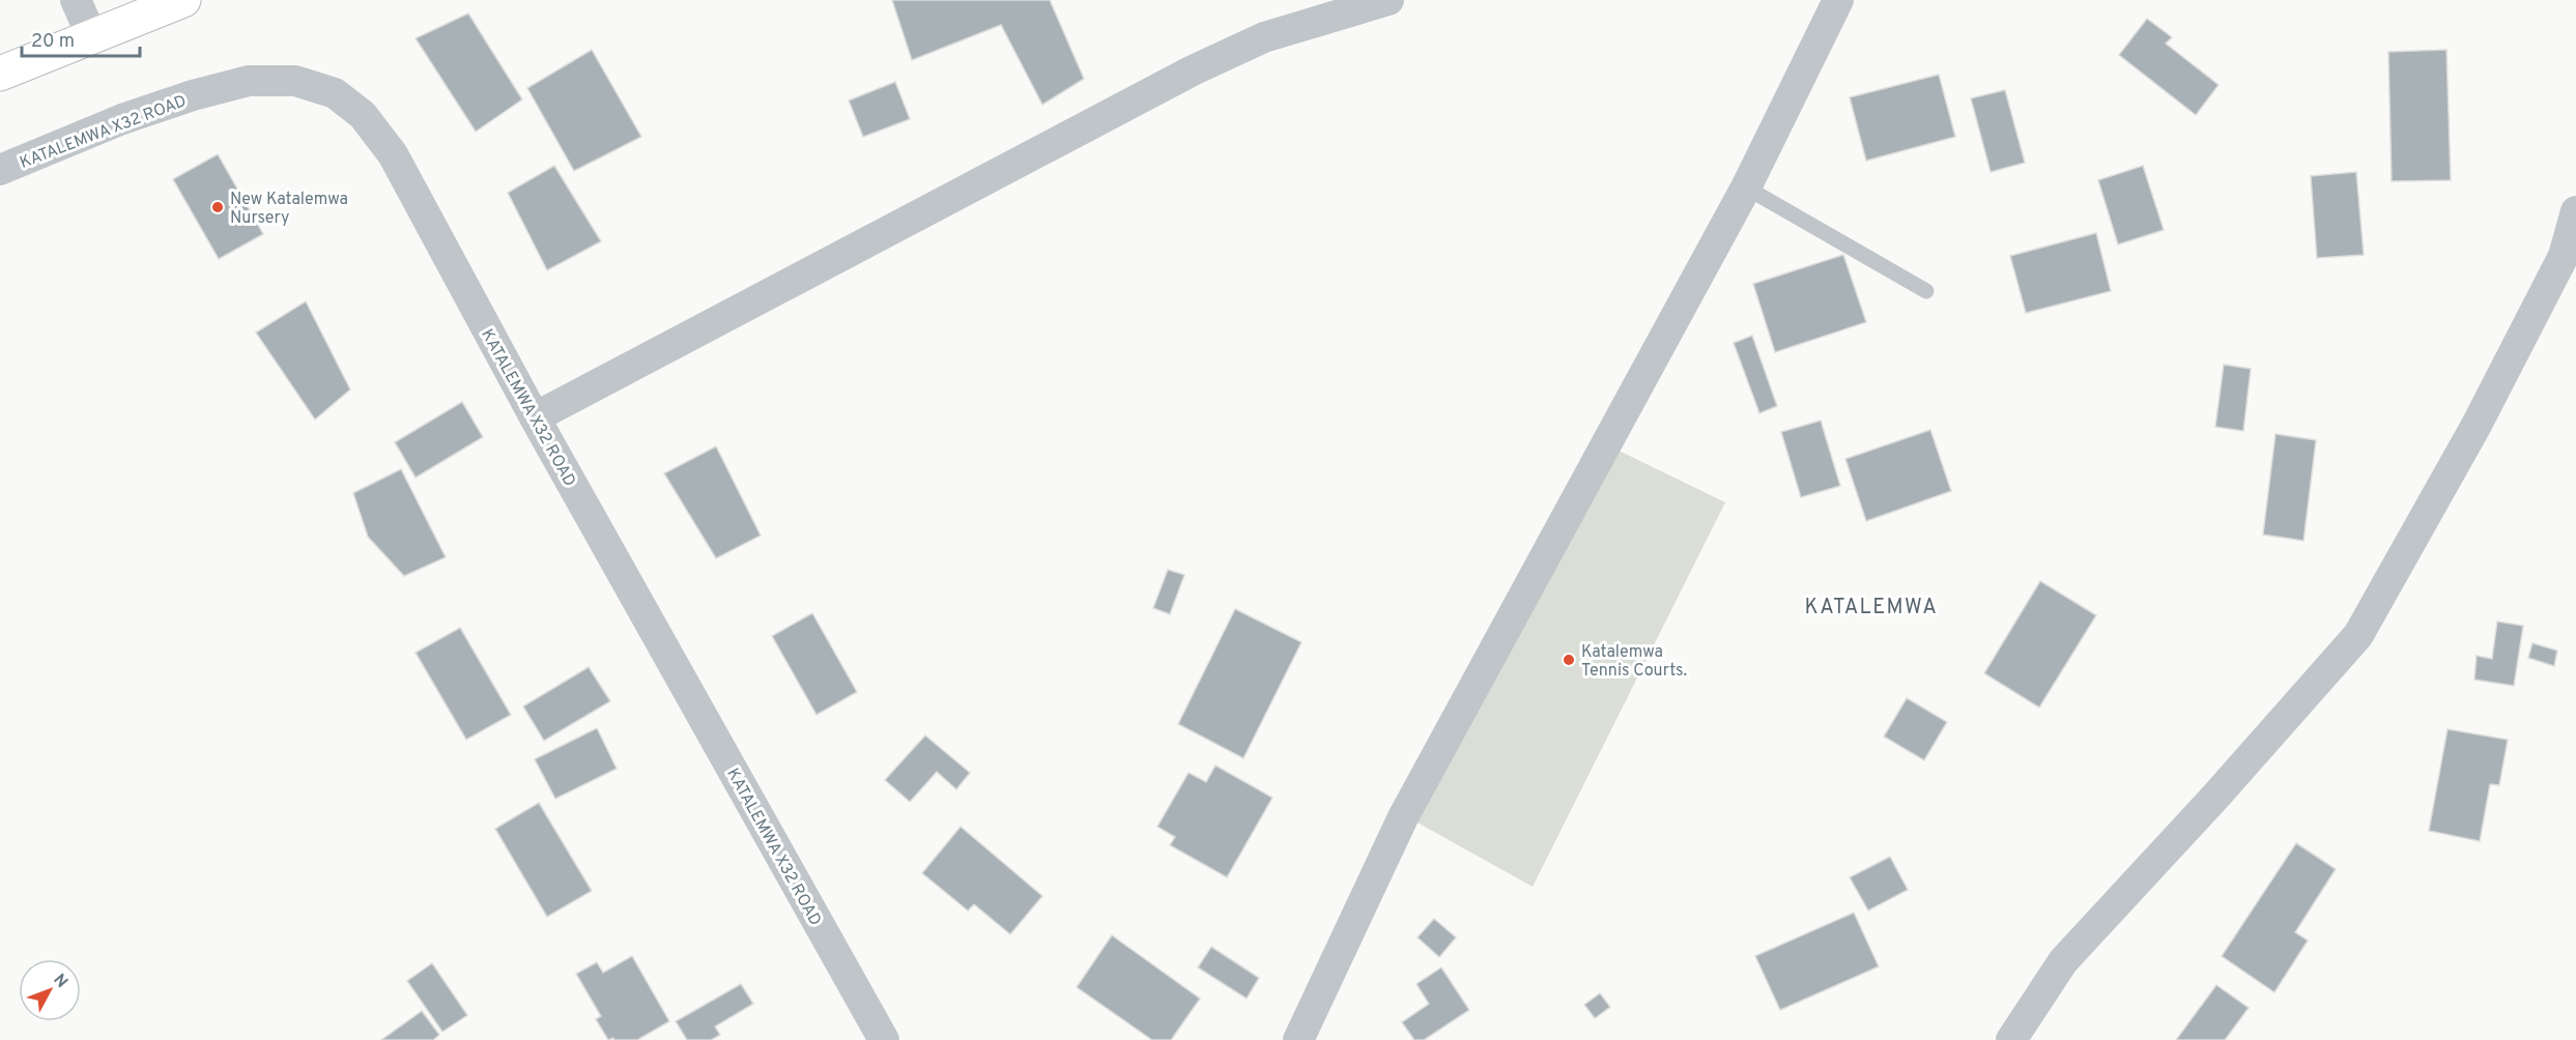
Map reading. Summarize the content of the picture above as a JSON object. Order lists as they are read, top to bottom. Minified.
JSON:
{"streets":{"street":["KATALEMWA X32 ROAD"]},"districts":["KATALEMWA"],"places":["New Katalemwa Nursery","Katalemwa Tennis Courts."],"scale_bar":"20 m","north":"top right"}
